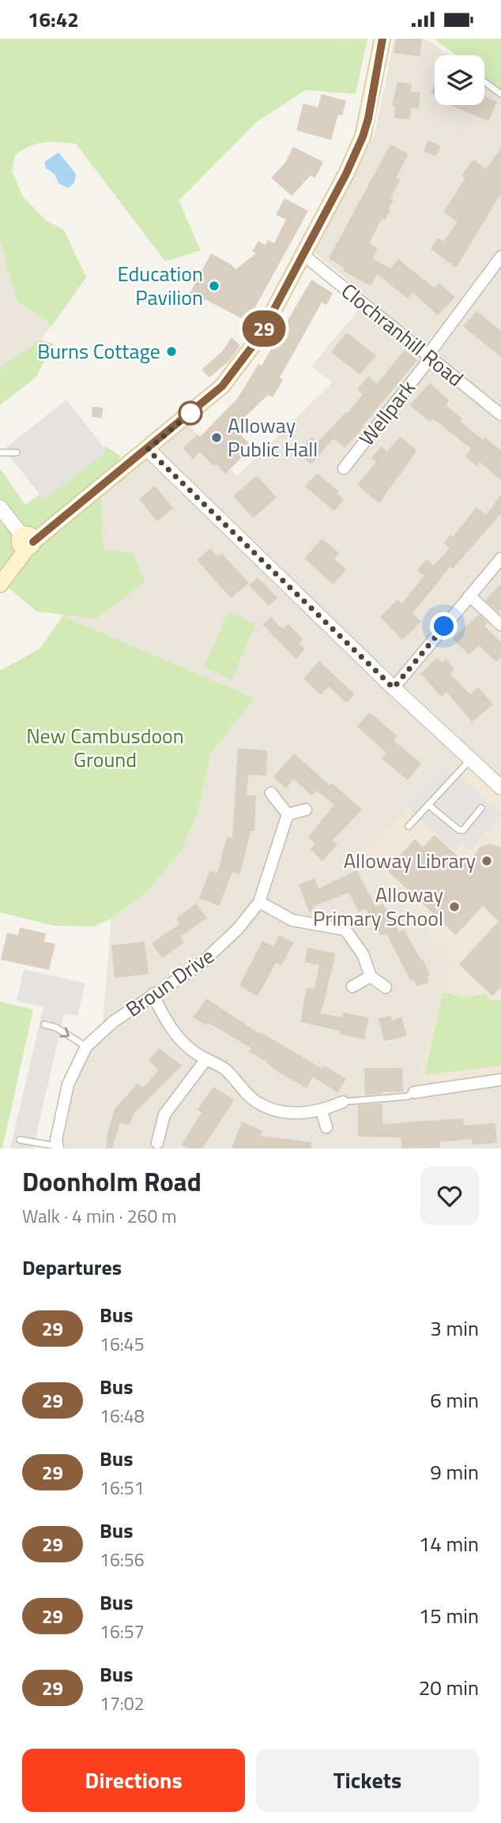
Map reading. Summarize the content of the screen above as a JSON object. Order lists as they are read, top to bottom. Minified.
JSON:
{"streets":{"street":["Clochranhill Road","Wellpark","Broun Drive"]},"crossings":[["Clochranhill Road","Wellpark"]],"parks":["New Cambusdoon Ground"],"places":["Education Pavilion","Burns Cottage","Alloway Public Hall","Alloway Library","Alloway Primary School"],"lines":["bus line 29"],"page":{"status":"16:42","on_map":"29","heading":[["Doonholm Road","Walk · 4 min · 260 m"],"Departures"],"list":[{"mark":"29","name":"Bus","note":"16:45","value":"3 min"},{"mark":"29","name":"Bus","note":"16:48","value":"6 min"},{"mark":"29","name":"Bus","note":"16:51","value":"9 min"},{"mark":"29","name":"Bus","note":"16:56","value":"14 min"},{"mark":"29","name":"Bus","note":"16:57","value":"15 min"},{"mark":"29","name":"Bus","note":"17:02","value":"20 min"}],"buttons":["Directions","Tickets"]}}
